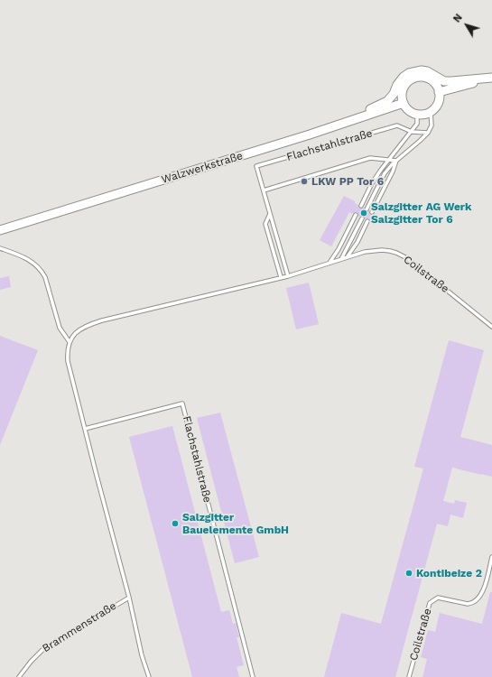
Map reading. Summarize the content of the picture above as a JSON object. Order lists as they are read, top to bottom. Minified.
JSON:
{"streets":{"street":["Walzwerkstraße"],"lane":["Flachstahlstraße","Coilstraße","Brammenstraße"]},"places":["LKW PP Tor 6","Salzgitter AG Werk Salzgitter Tor 6","Salzgitter Bauelemente GmbH","Kontibeize 2"],"north":"top left"}
